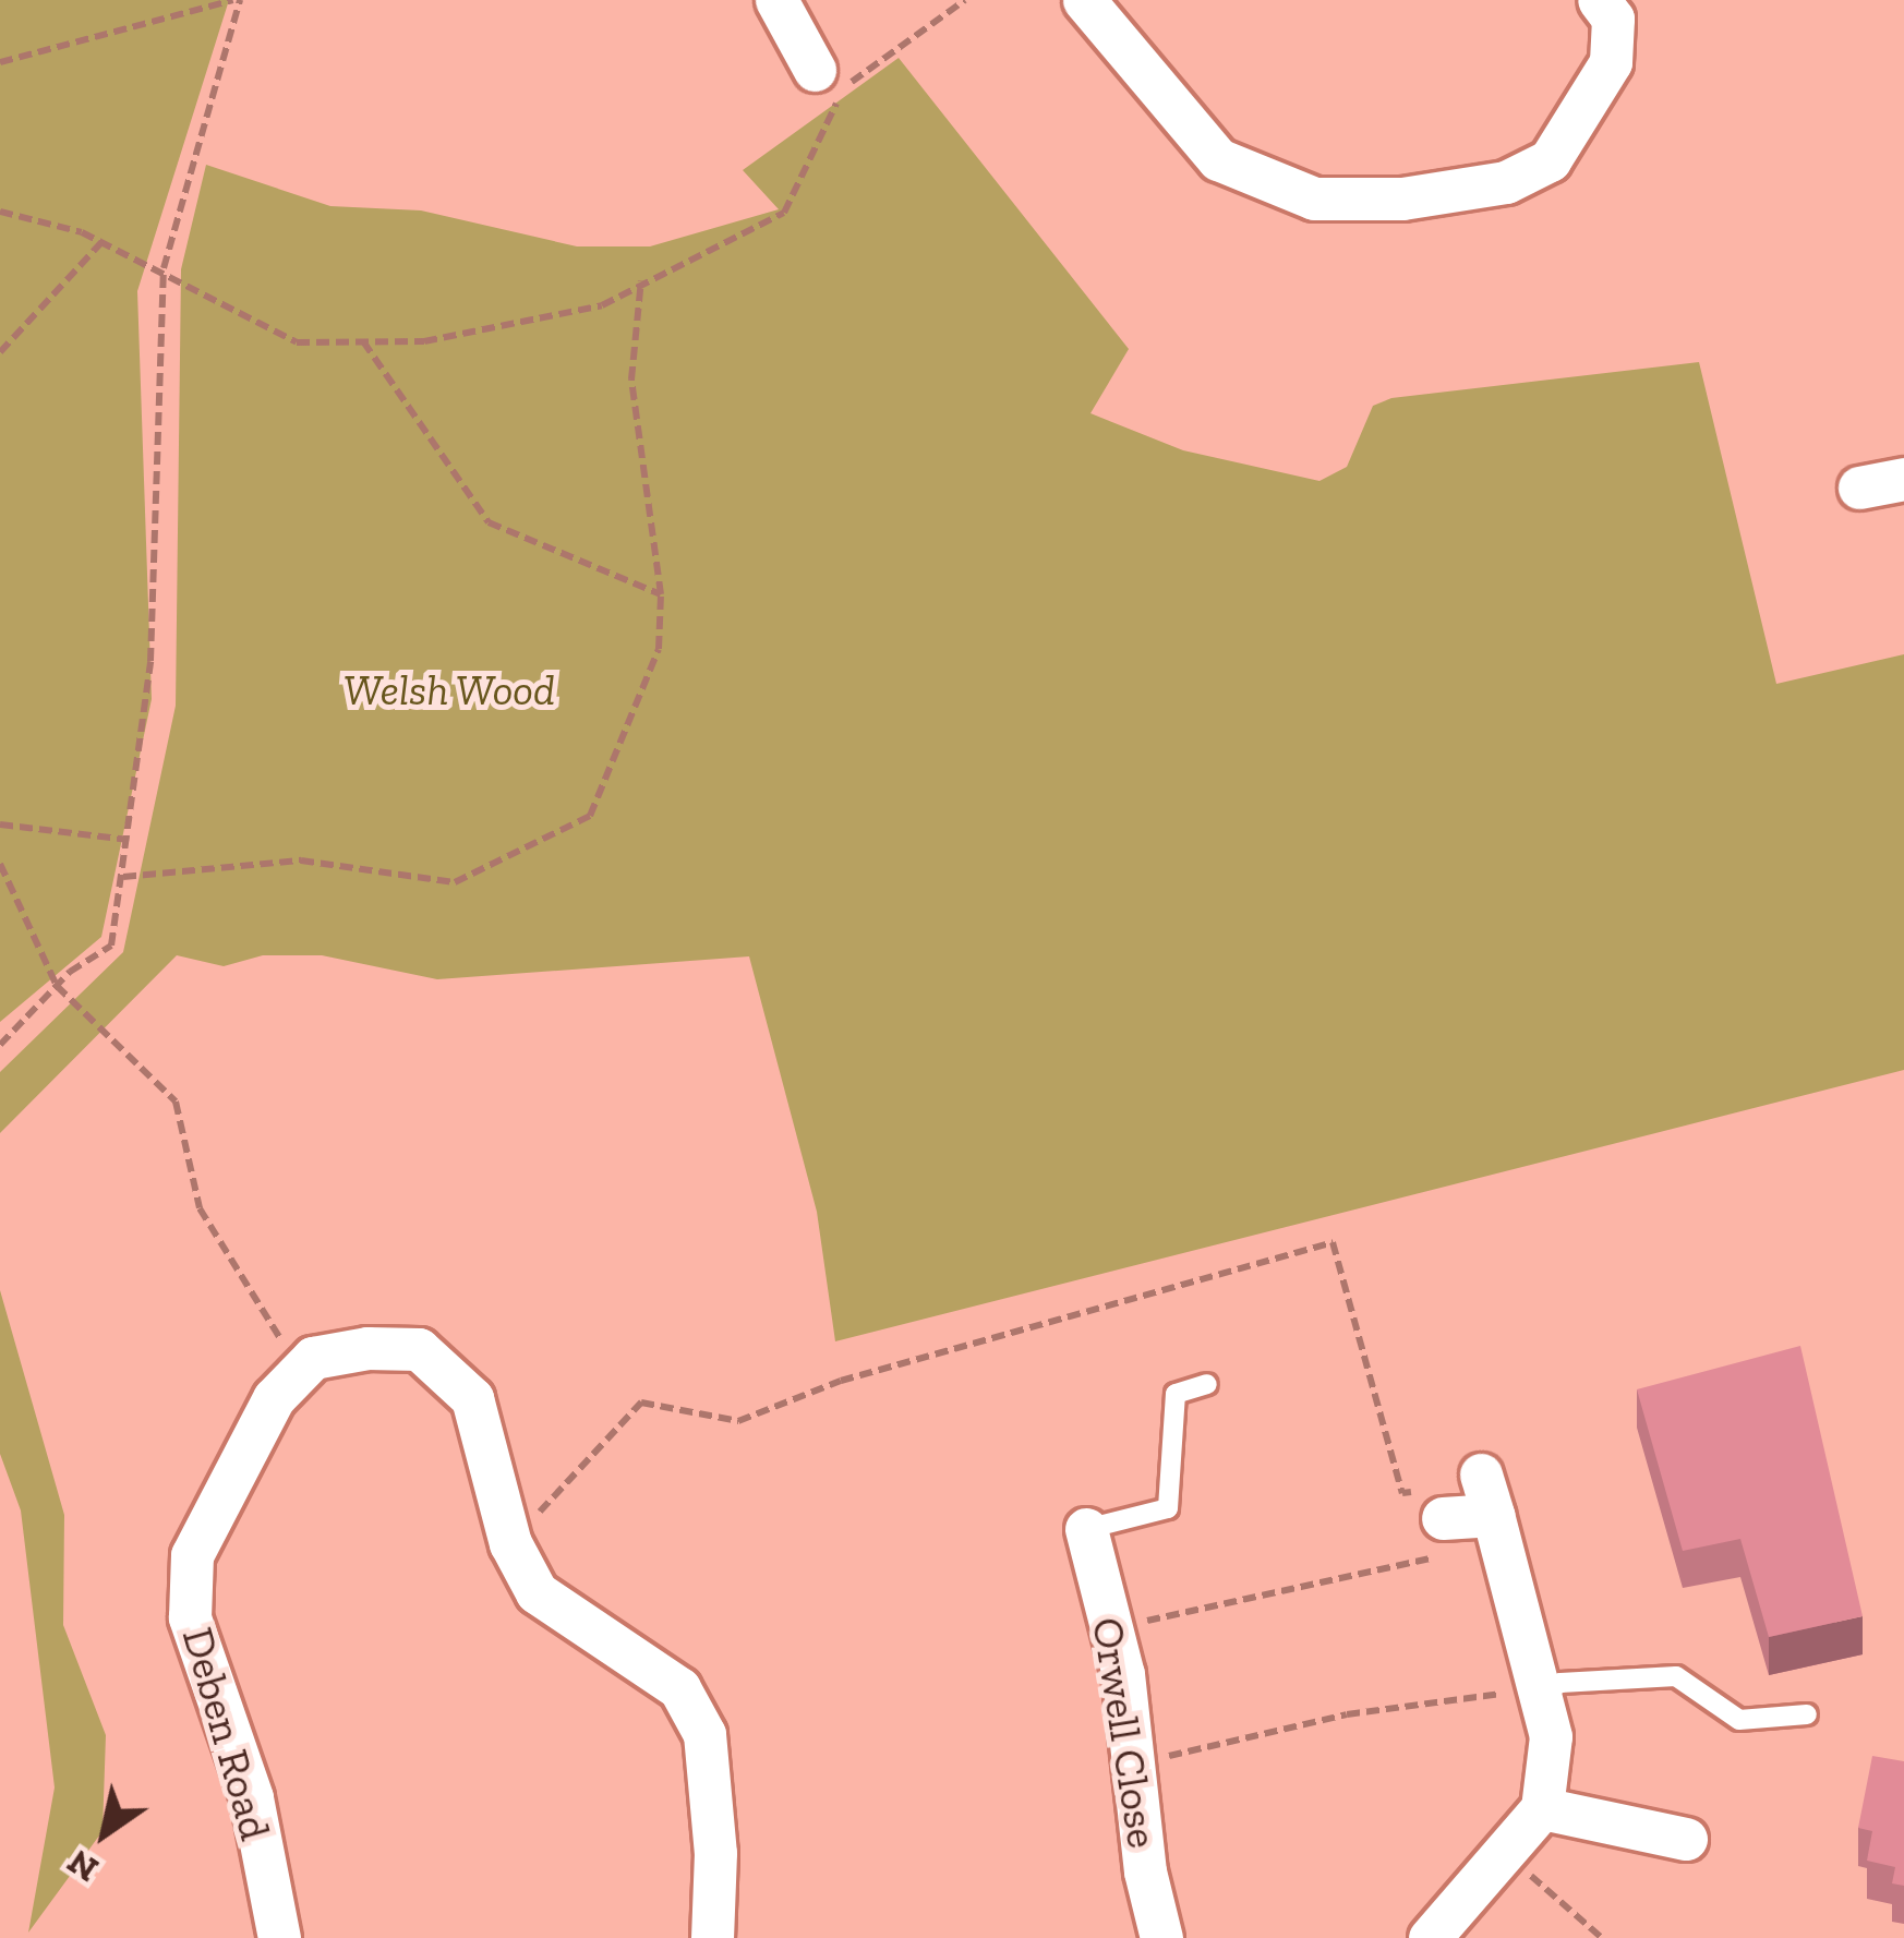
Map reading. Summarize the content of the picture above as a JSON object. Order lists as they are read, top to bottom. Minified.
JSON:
{"streets":{"street":["Orwell Close","Deben Road"]},"parks":["Welsh Wood"],"north":"bottom left"}
